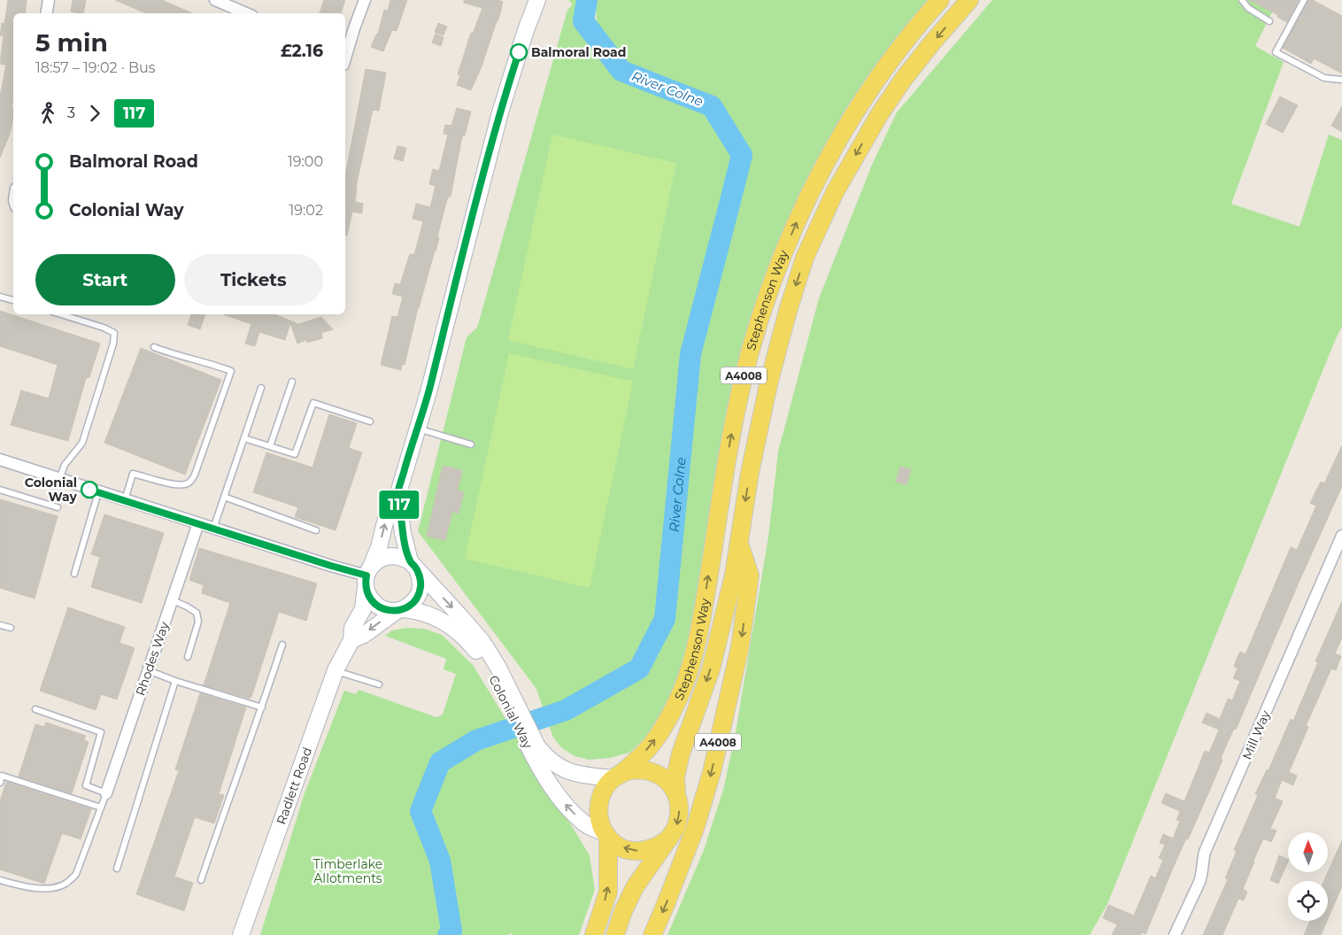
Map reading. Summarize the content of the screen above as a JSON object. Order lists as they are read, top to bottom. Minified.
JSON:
{"streets":{"main road":["Stephenson Way","A4008"],"street":["Rhodes Way","Colonial Way","Mill Way","Radlett Road"]},"crossings":[["Stephenson Way","Colonial Way"],["Colonial Way","Radlett Road"]],"water":["River Colne"],"parks":["Timberlake Allotments"],"places":["Balmoral Road","Colonial Way"],"lines":["bus line 117"],"north":"top","page":{"on_map":"117","heading":["5 min","18:57 – 19:02 · Bus","£2.16"],"legs":["3","117"],"list":[{"name":"Balmoral Road","value":"19:00"},{"name":"Colonial Way","value":"19:02"}],"buttons":["Start","Tickets"]}}
